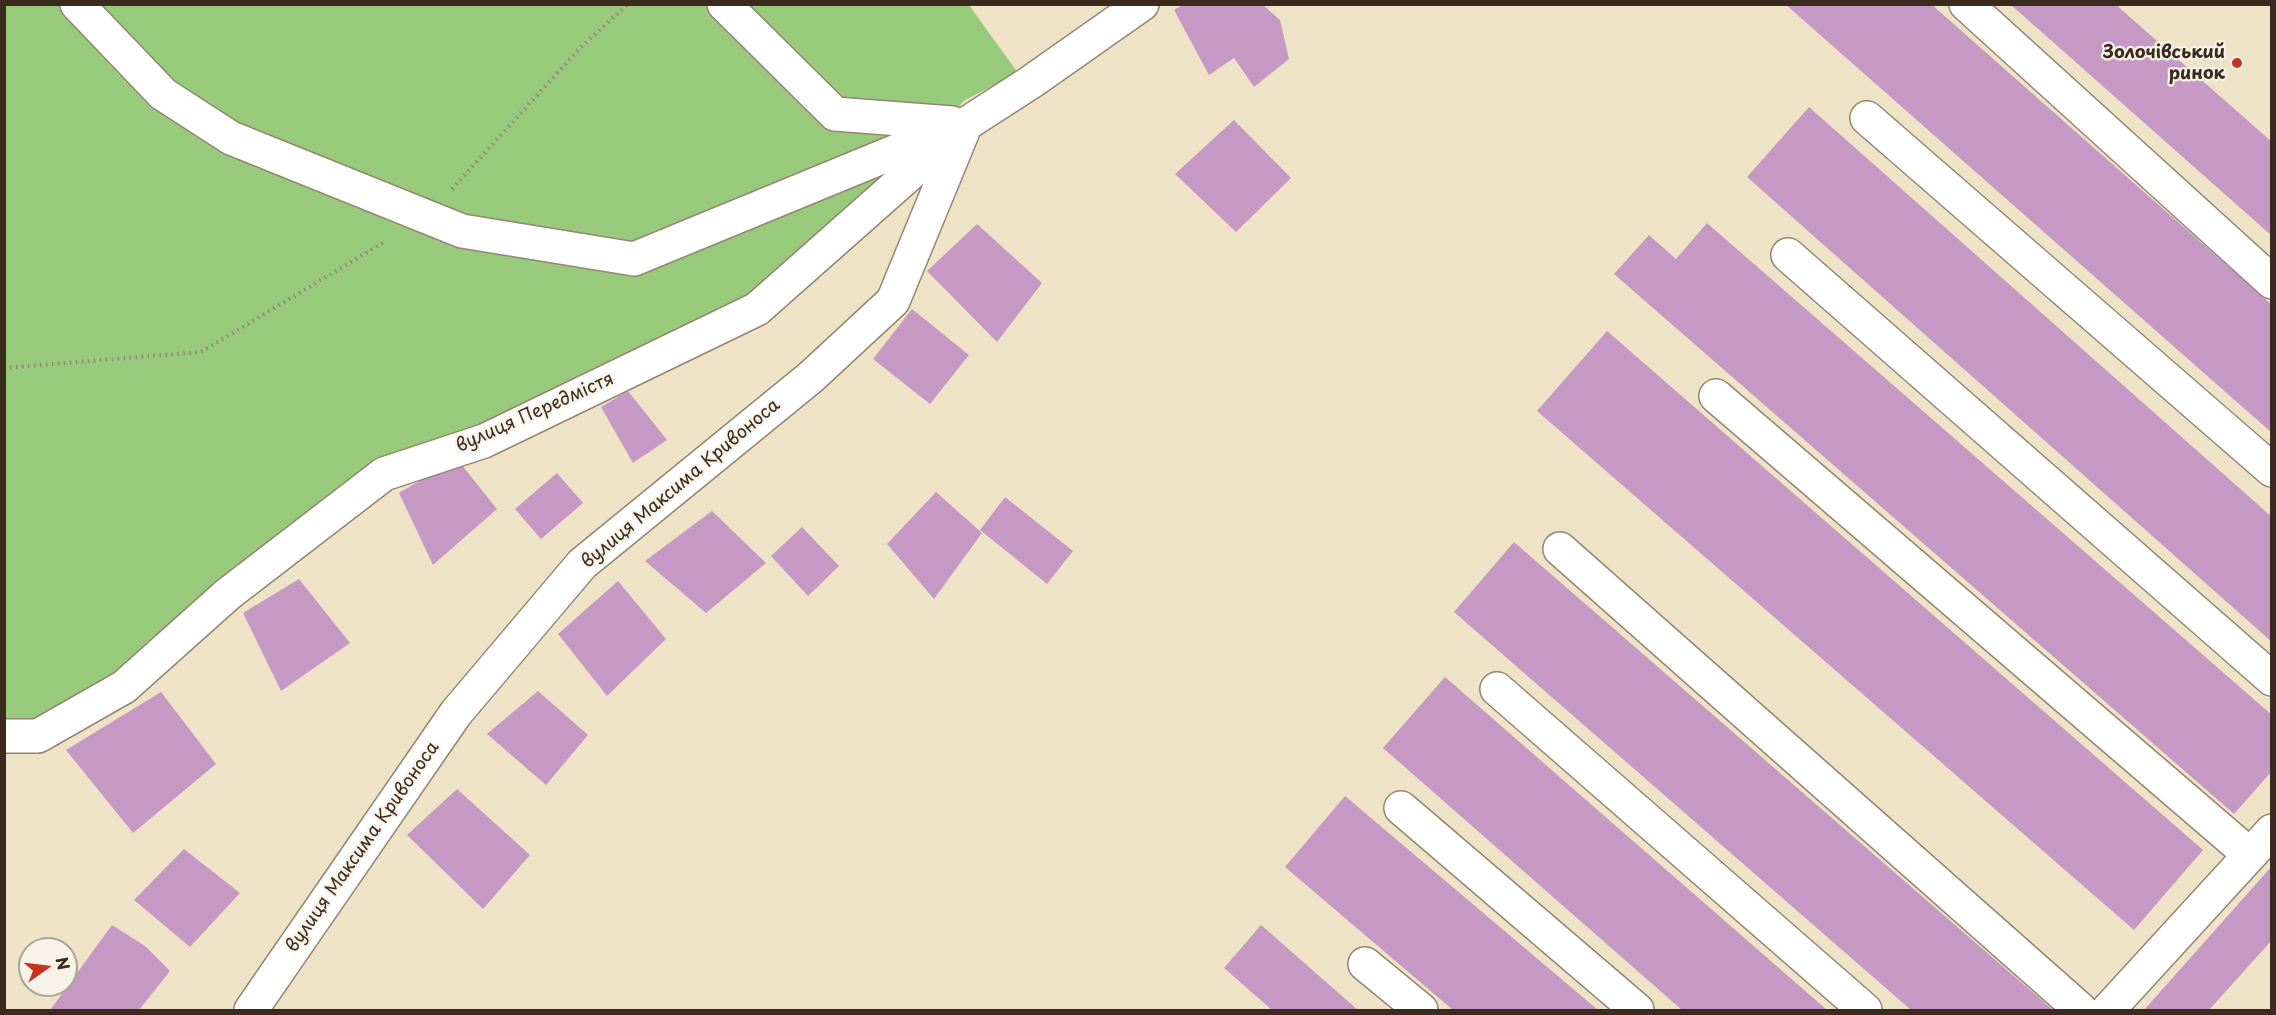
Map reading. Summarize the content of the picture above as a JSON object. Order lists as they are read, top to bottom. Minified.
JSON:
{"streets":{"street":["вулиця Передмістя","вулиця Максима Кривоноса"]},"crossings":[["вулиця Передмістя","вулиця Максима Кривоноса"]],"places":["Золочівський ринок"],"north":"right"}
